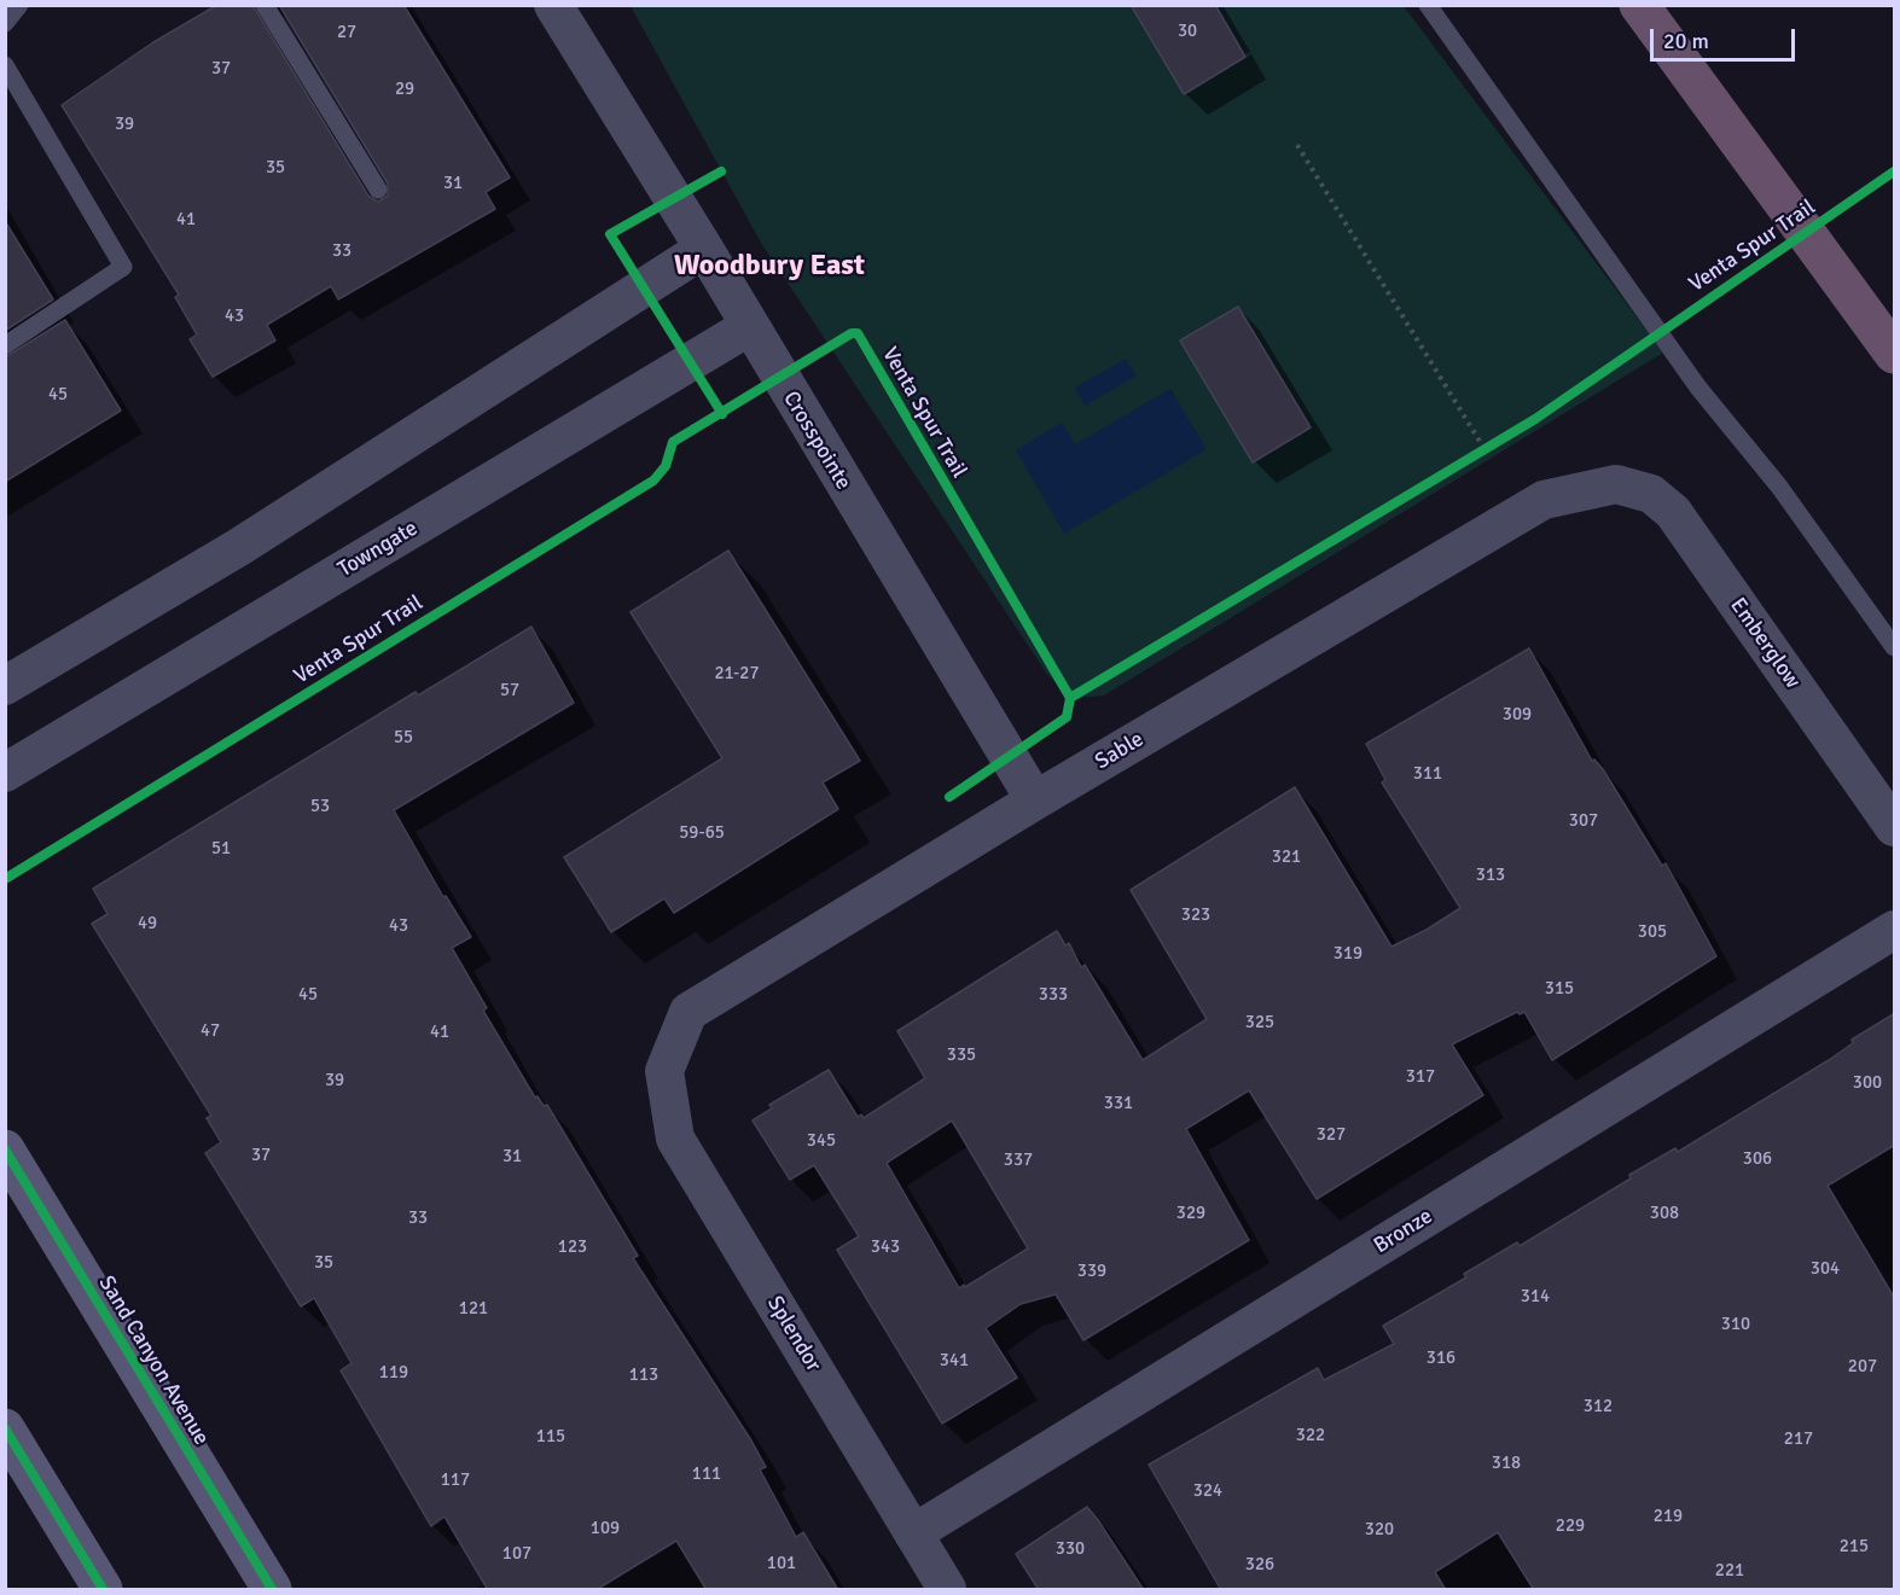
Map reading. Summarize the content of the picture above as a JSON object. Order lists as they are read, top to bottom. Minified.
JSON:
{"streets":{"main road":["Sand Canyon Avenue"],"street":["Crosspointe","Towngate","Emberglow","Sable","Bronze","Splendor"],"cycle path":["Venta Spur Trail"]},"crossings":[["Crosspointe","Towngate"],["Crosspointe","Sable"],["Emberglow","Sable"],["Sable","Splendor"],["Bronze","Splendor"]],"districts":["Woodbury East"],"house_numbers":["30","27","37","29","39","35","31","41","33","43","45","21-27","57","309","55","311","53","307","59-65","51","321","313","323","49","43","305","319","315","45","333","325","47","41","335","317","39","300","331","327","345","37","31","306","337","329","308","33","123","343","35","304","339","314","121","310","316","341","207","119","113","312","322","115","217","318","111","117","324","219","229","109","320","215","330","107","101","326","221"],"scale_bar":"20 m"}
